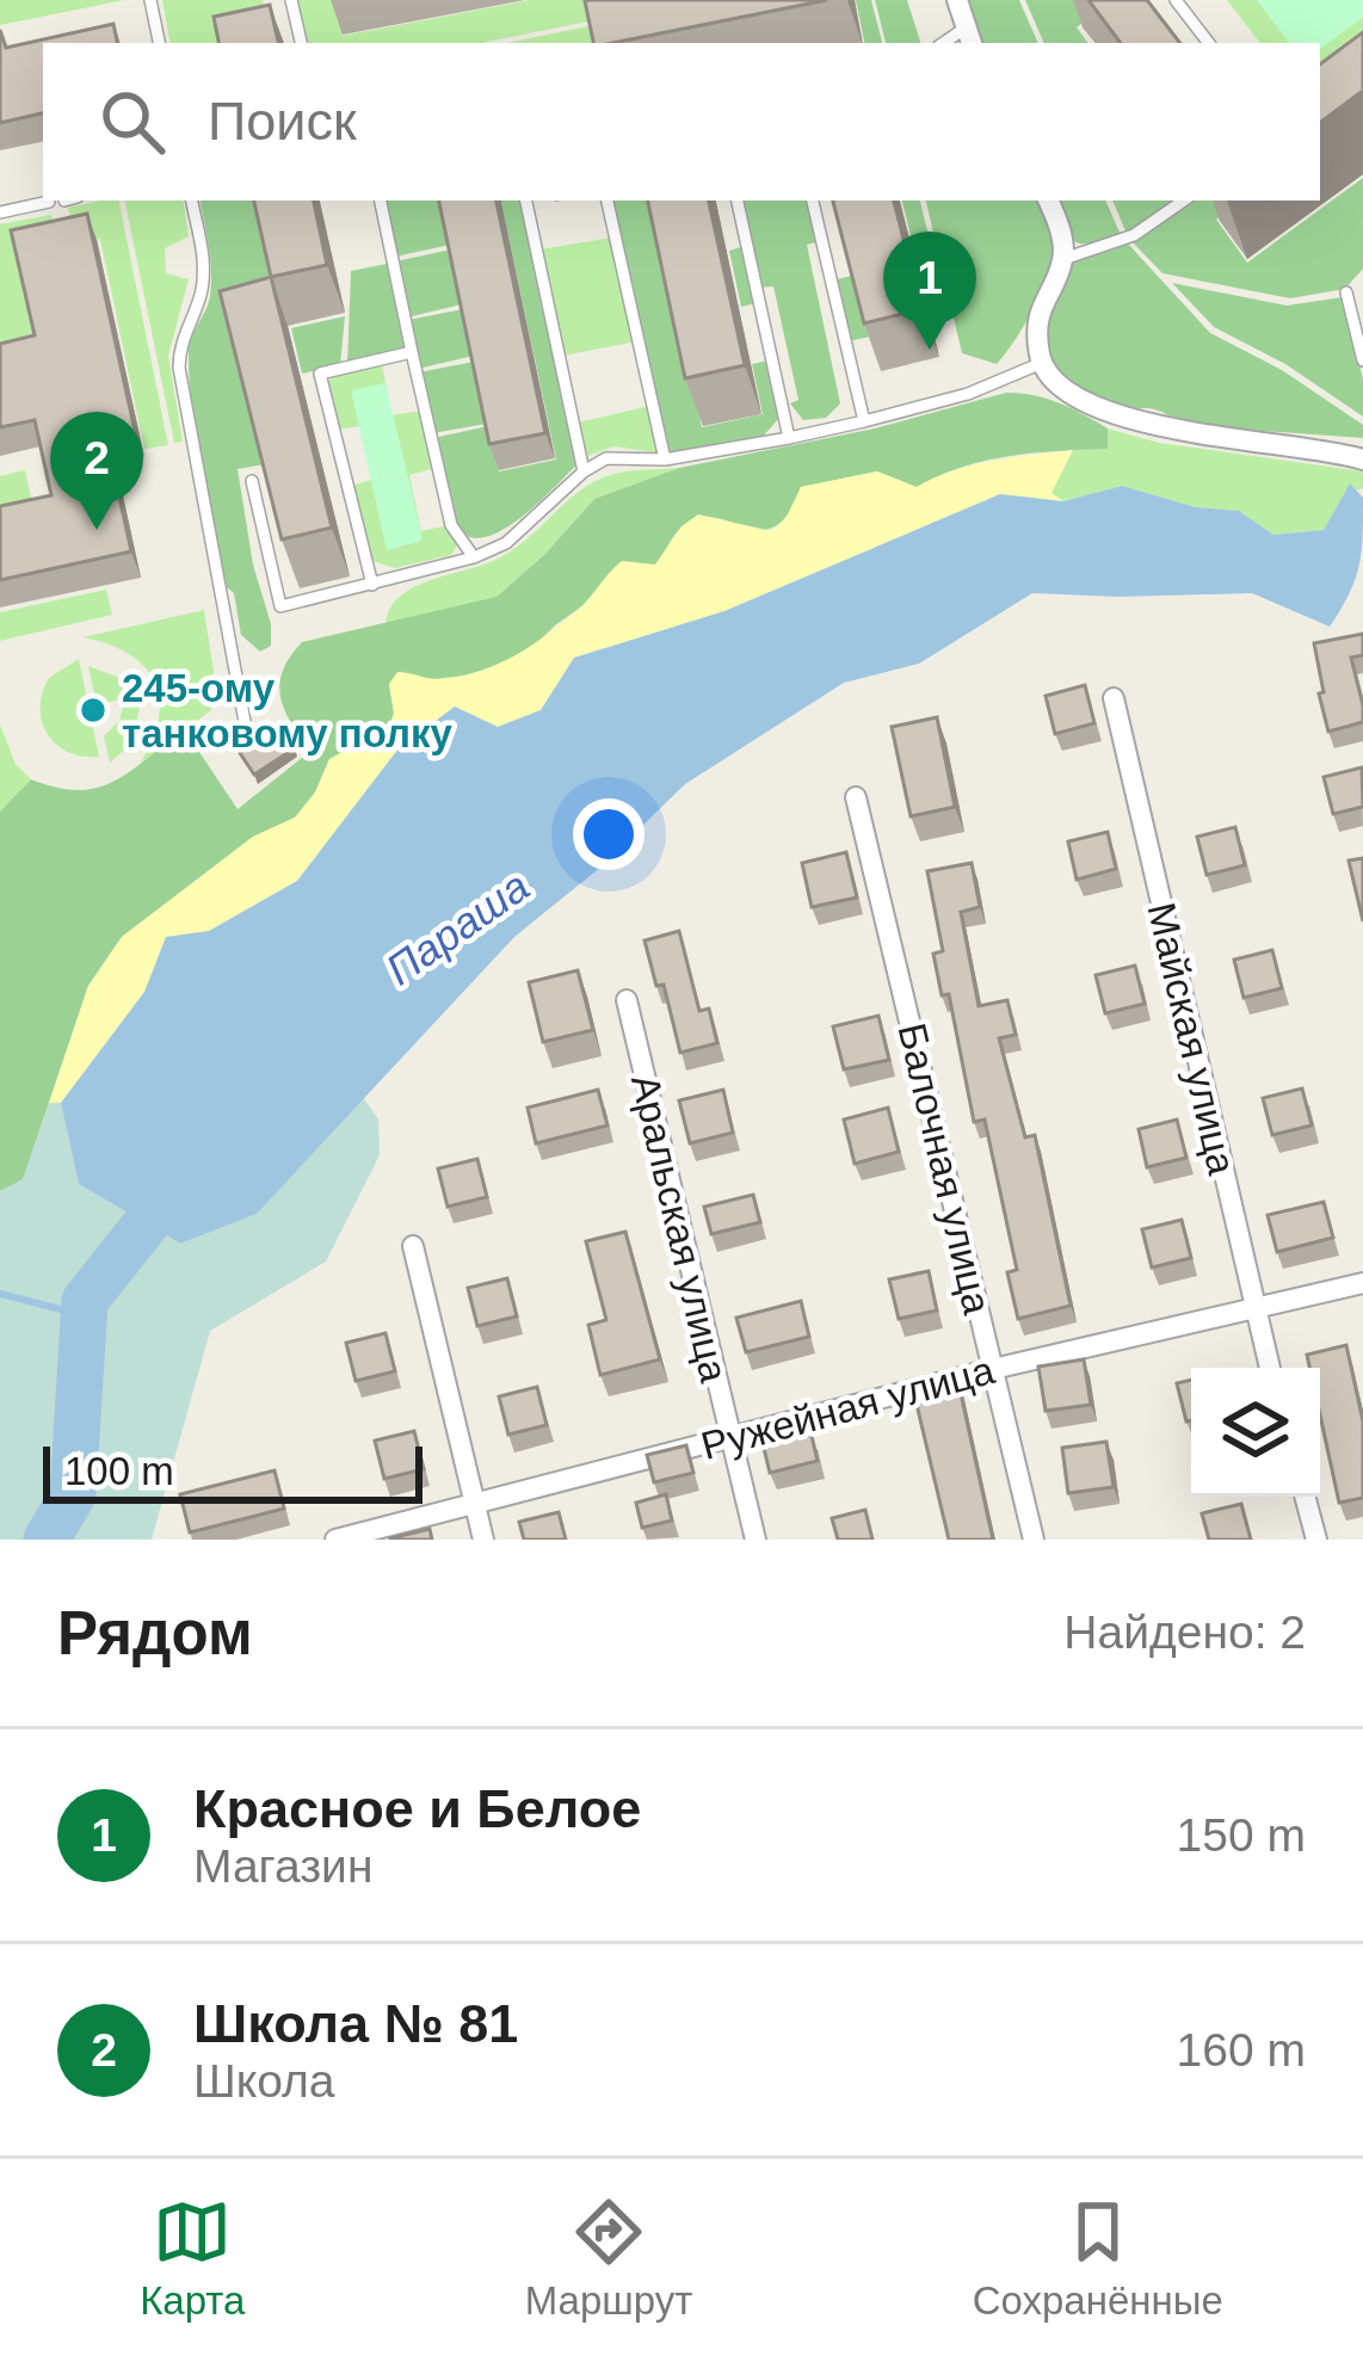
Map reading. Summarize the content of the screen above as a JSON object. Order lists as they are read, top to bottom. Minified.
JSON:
{"streets":{"street":["Майская улица","Балочная улица","Аральская улица","Ружейная улица"]},"crossings":[["Майская улица","Ружейная улица"],["Балочная улица","Ружейная улица"],["Аральская улица","Ружейная улица"]],"water":["Параша"],"places":["245-ому танковому полку"],"scale_bar":"100 m","page":{"search":"Поиск","pins":["1","2"],"scale":"100 m","heading":["Рядом","Найдено: 2"],"list":[{"mark":"1","name":"Красное и Белое","note":"Магазин","value":"150 m"},{"mark":"2","name":"Школа № 81","note":"Школа","value":"160 m"}],"nav":["Карта","Маршрут","Сохранённые"]}}
